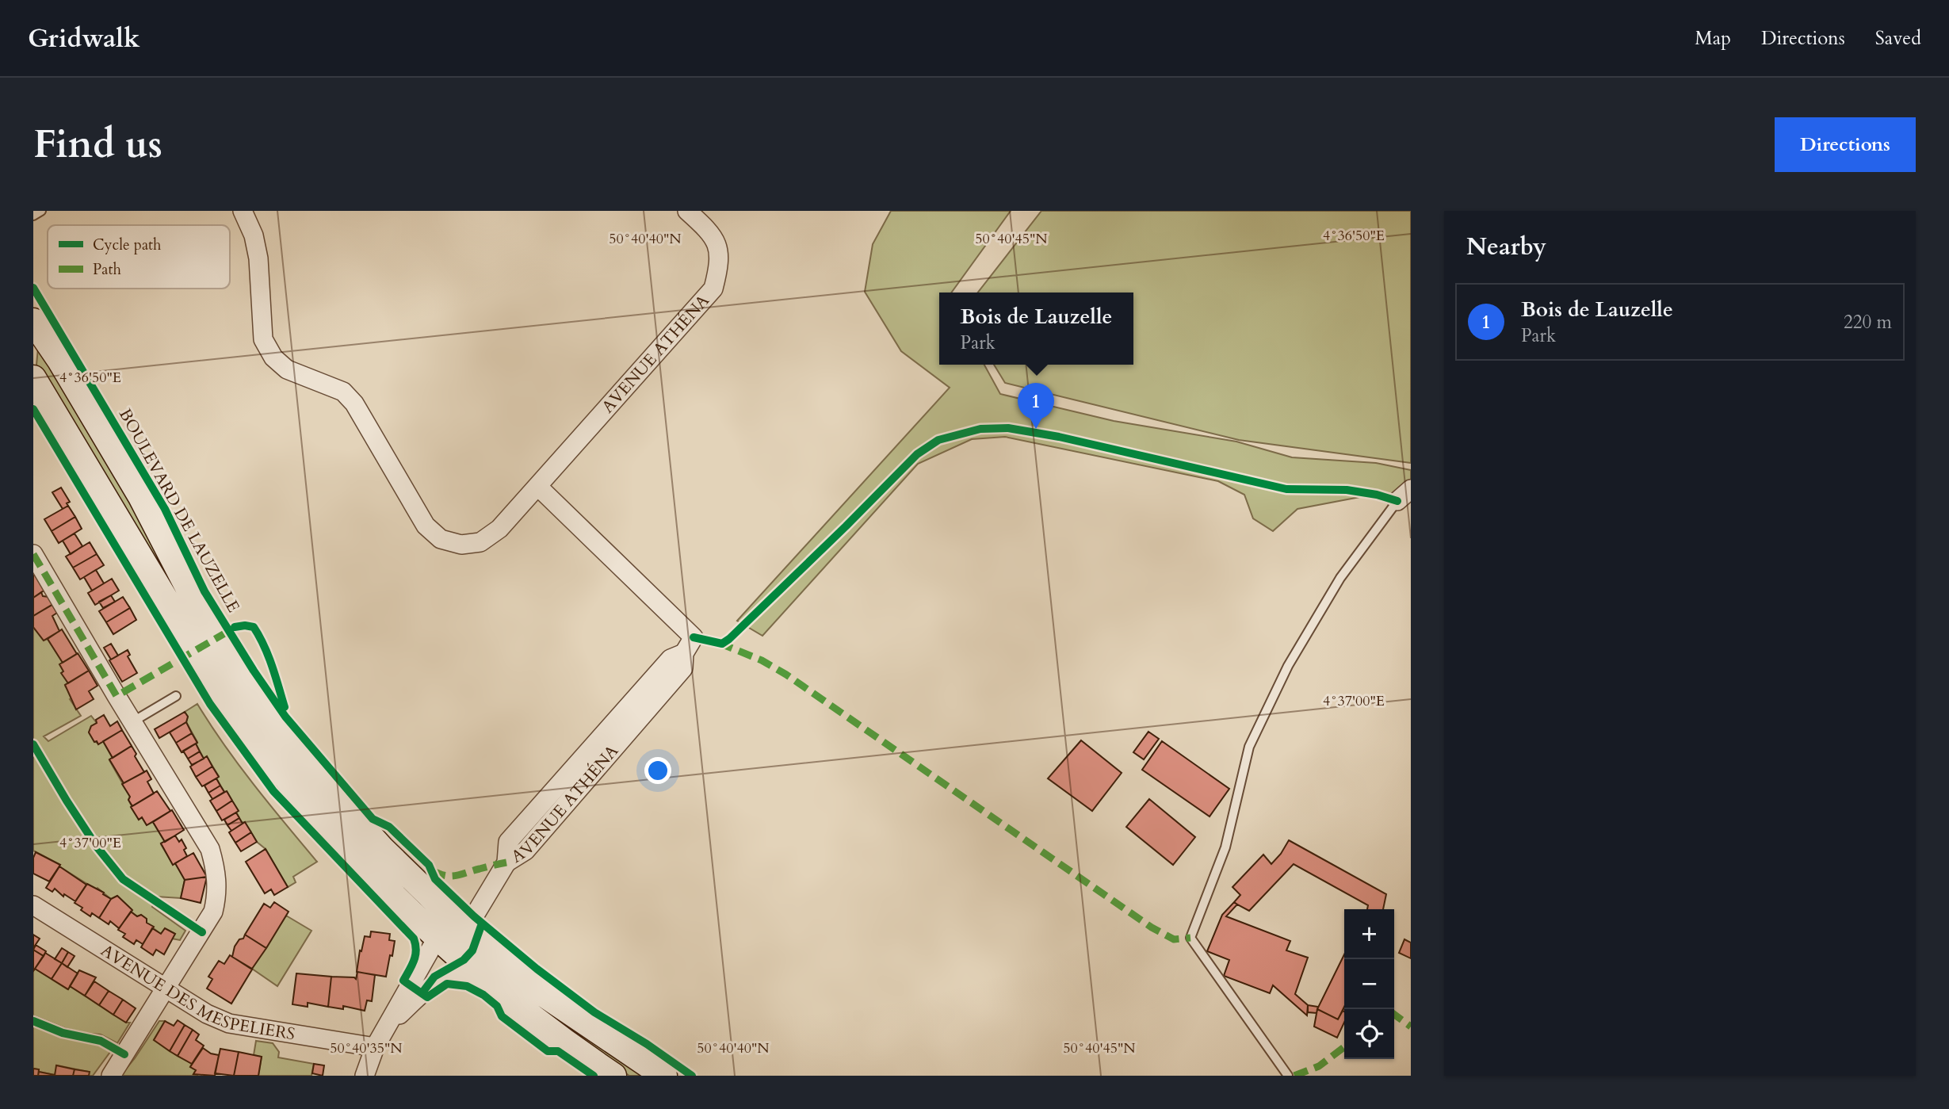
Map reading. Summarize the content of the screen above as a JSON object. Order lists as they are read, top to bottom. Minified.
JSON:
{"streets":{"main road":["BOULEVARD DE LAUZELLE"],"street":["AVENUE ATHÉNA","AVENUE DES MESPELIERS"]},"crossings":[["AVENUE ATHÉNA","BOULEVARD DE LAUZELLE"]],"legend":["Cycle path","Path"],"page":{"header":"Gridwalk","nav":["Map","Directions","Saved"],"buttons":"Directions","title":"Find us","heading":"Nearby","list":[{"mark":"1","name":"Bois de Lauzelle","note":"Park","value":"220 m"}],"popup":["Bois de Lauzelle","Park"],"pins":"1","map_buttons":["+","−"]},"coordinates":["4°36'50\"E","50°40'40\"N","50°40'45\"N","4°37'00\"E","50°40'35\"N"]}
